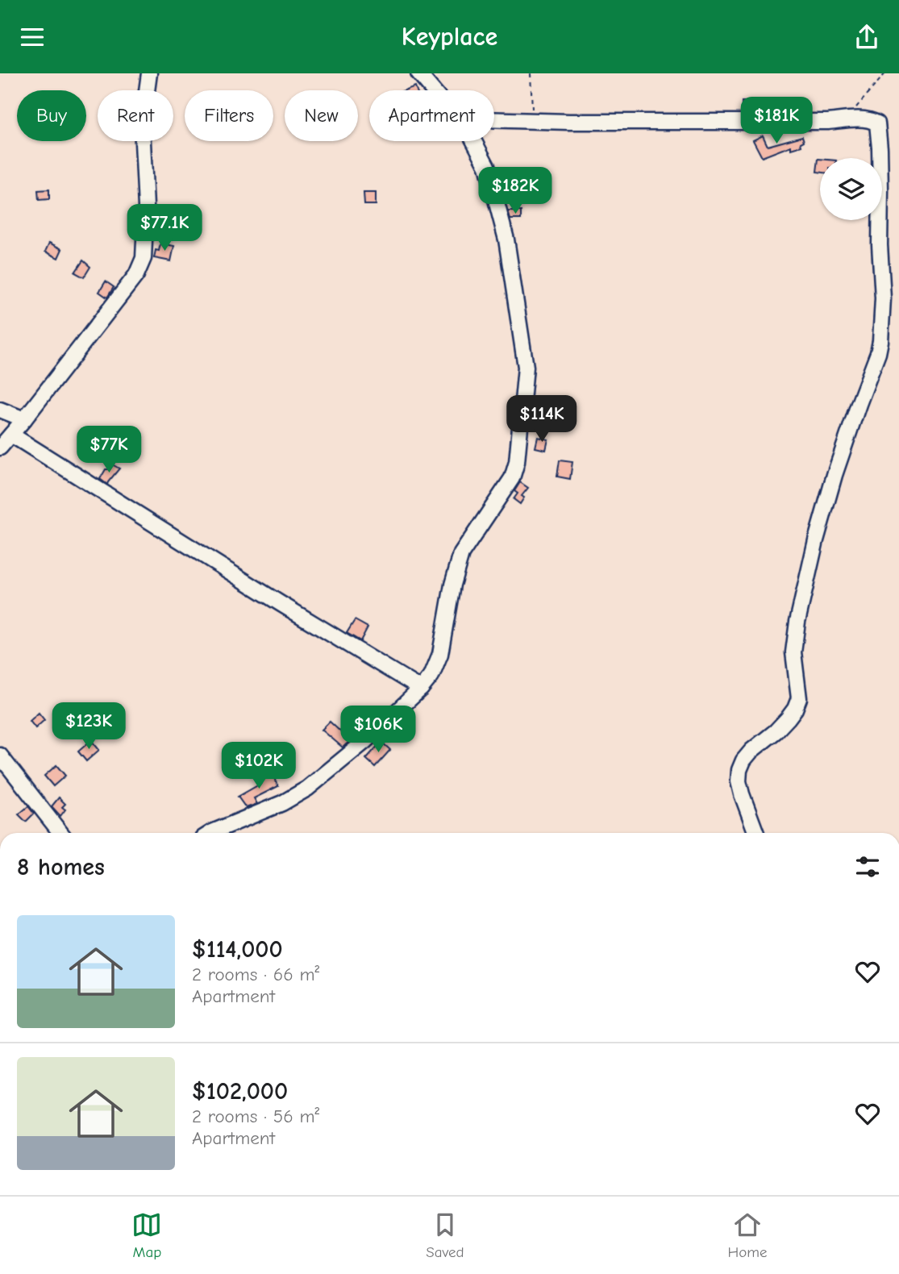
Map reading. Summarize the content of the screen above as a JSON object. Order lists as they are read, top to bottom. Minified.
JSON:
{"page":{"header":"Keyplace","chip":["Buy","Rent","Filters","New","Apartment"],"price":["$181K","$182K","$77.1K","$114K","$77K","$123K","$106K","$102K"],"heading":"8 homes","list":[{"name":"$114,000","note":"2 rooms · 66 m² · Apartment"},{"name":"$102,000","note":"2 rooms · 56 m² · Apartment"}],"tabs":["Map","Saved","Home"]}}
